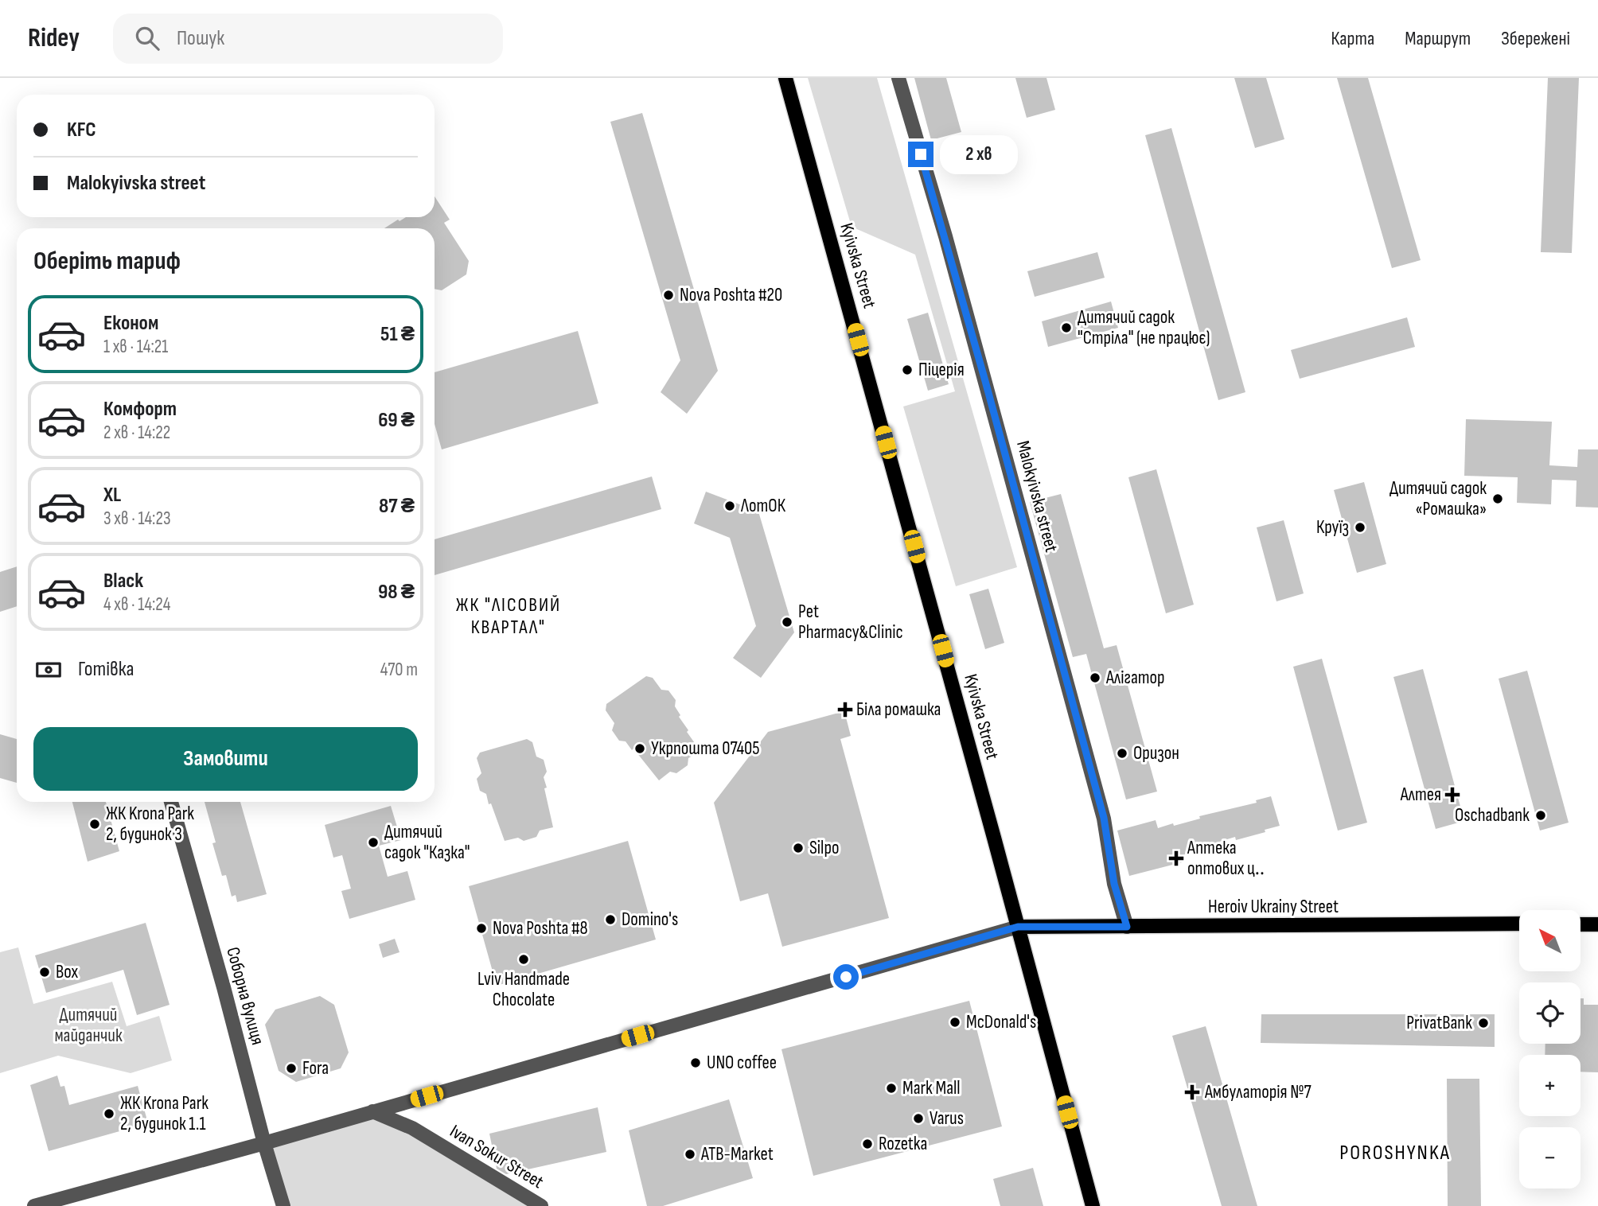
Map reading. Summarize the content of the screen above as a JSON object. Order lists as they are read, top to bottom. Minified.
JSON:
{"streets":{"main road":["Kyivska Street","Heroiv Ukrainy Street"],"street":["Malokyivska street","Соборна вулиця","Ivan Sokur Street"]},"crossings":[["Kyivska Street","Heroiv Ukrainy Street"],["Malokyivska street","Heroiv Ukrainy Street"]],"districts":["ЖК \"ЛІСОВИЙ КВАРТАЛ\"","POROSHYNKA"],"parks":["Дитячий майданчик"],"places":{"other":["Nova Poshta #20","Дитячий садок \"Стріла\" (не працює)","Піцерія","Дитячий садок «Ромашка»","ЛотОК","Круїз","Pet Pharmacy&Clinic","Алігатор","Укрпошта 07405","Оризон","Oschadbank","ЖК Krona Park 2, будинок 3","Дитячий садок \"Казка\"","Silpo","Domino's","Nova Poshta #8","Lviv Handmade Chocolate","Box","McDonald's","PrivatBank","UNO coffee","Fora","Mark Mall","ЖК Krona Park 2, будинок 1.1","Varus","Rozetka","ATB-Market"],"health":["Біла ромашка","Алтея","Аптека оптових ц‥","Амбулаторія №7"]},"north":"top left","page":{"header":"Ridey","search":"Пошук","nav":["Карта","Маршрут","Збережені"],"banner":["KFC","Malokyivska street"],"bubble":"2 хв","heading":"Оберіть тариф","list":[{"name":"Економ","note":"1 хв · 14:21","value":"51 ₴"},{"name":"Комфорт","note":"2 хв · 14:22","value":"69 ₴"},{"name":"XL","note":"3 хв · 14:23","value":"87 ₴"},{"name":"Black","note":"4 хв · 14:24","value":"98 ₴"}],"pay":["Готівка","470 m"],"buttons":"Замовити","map_buttons":["+","−"]}}
